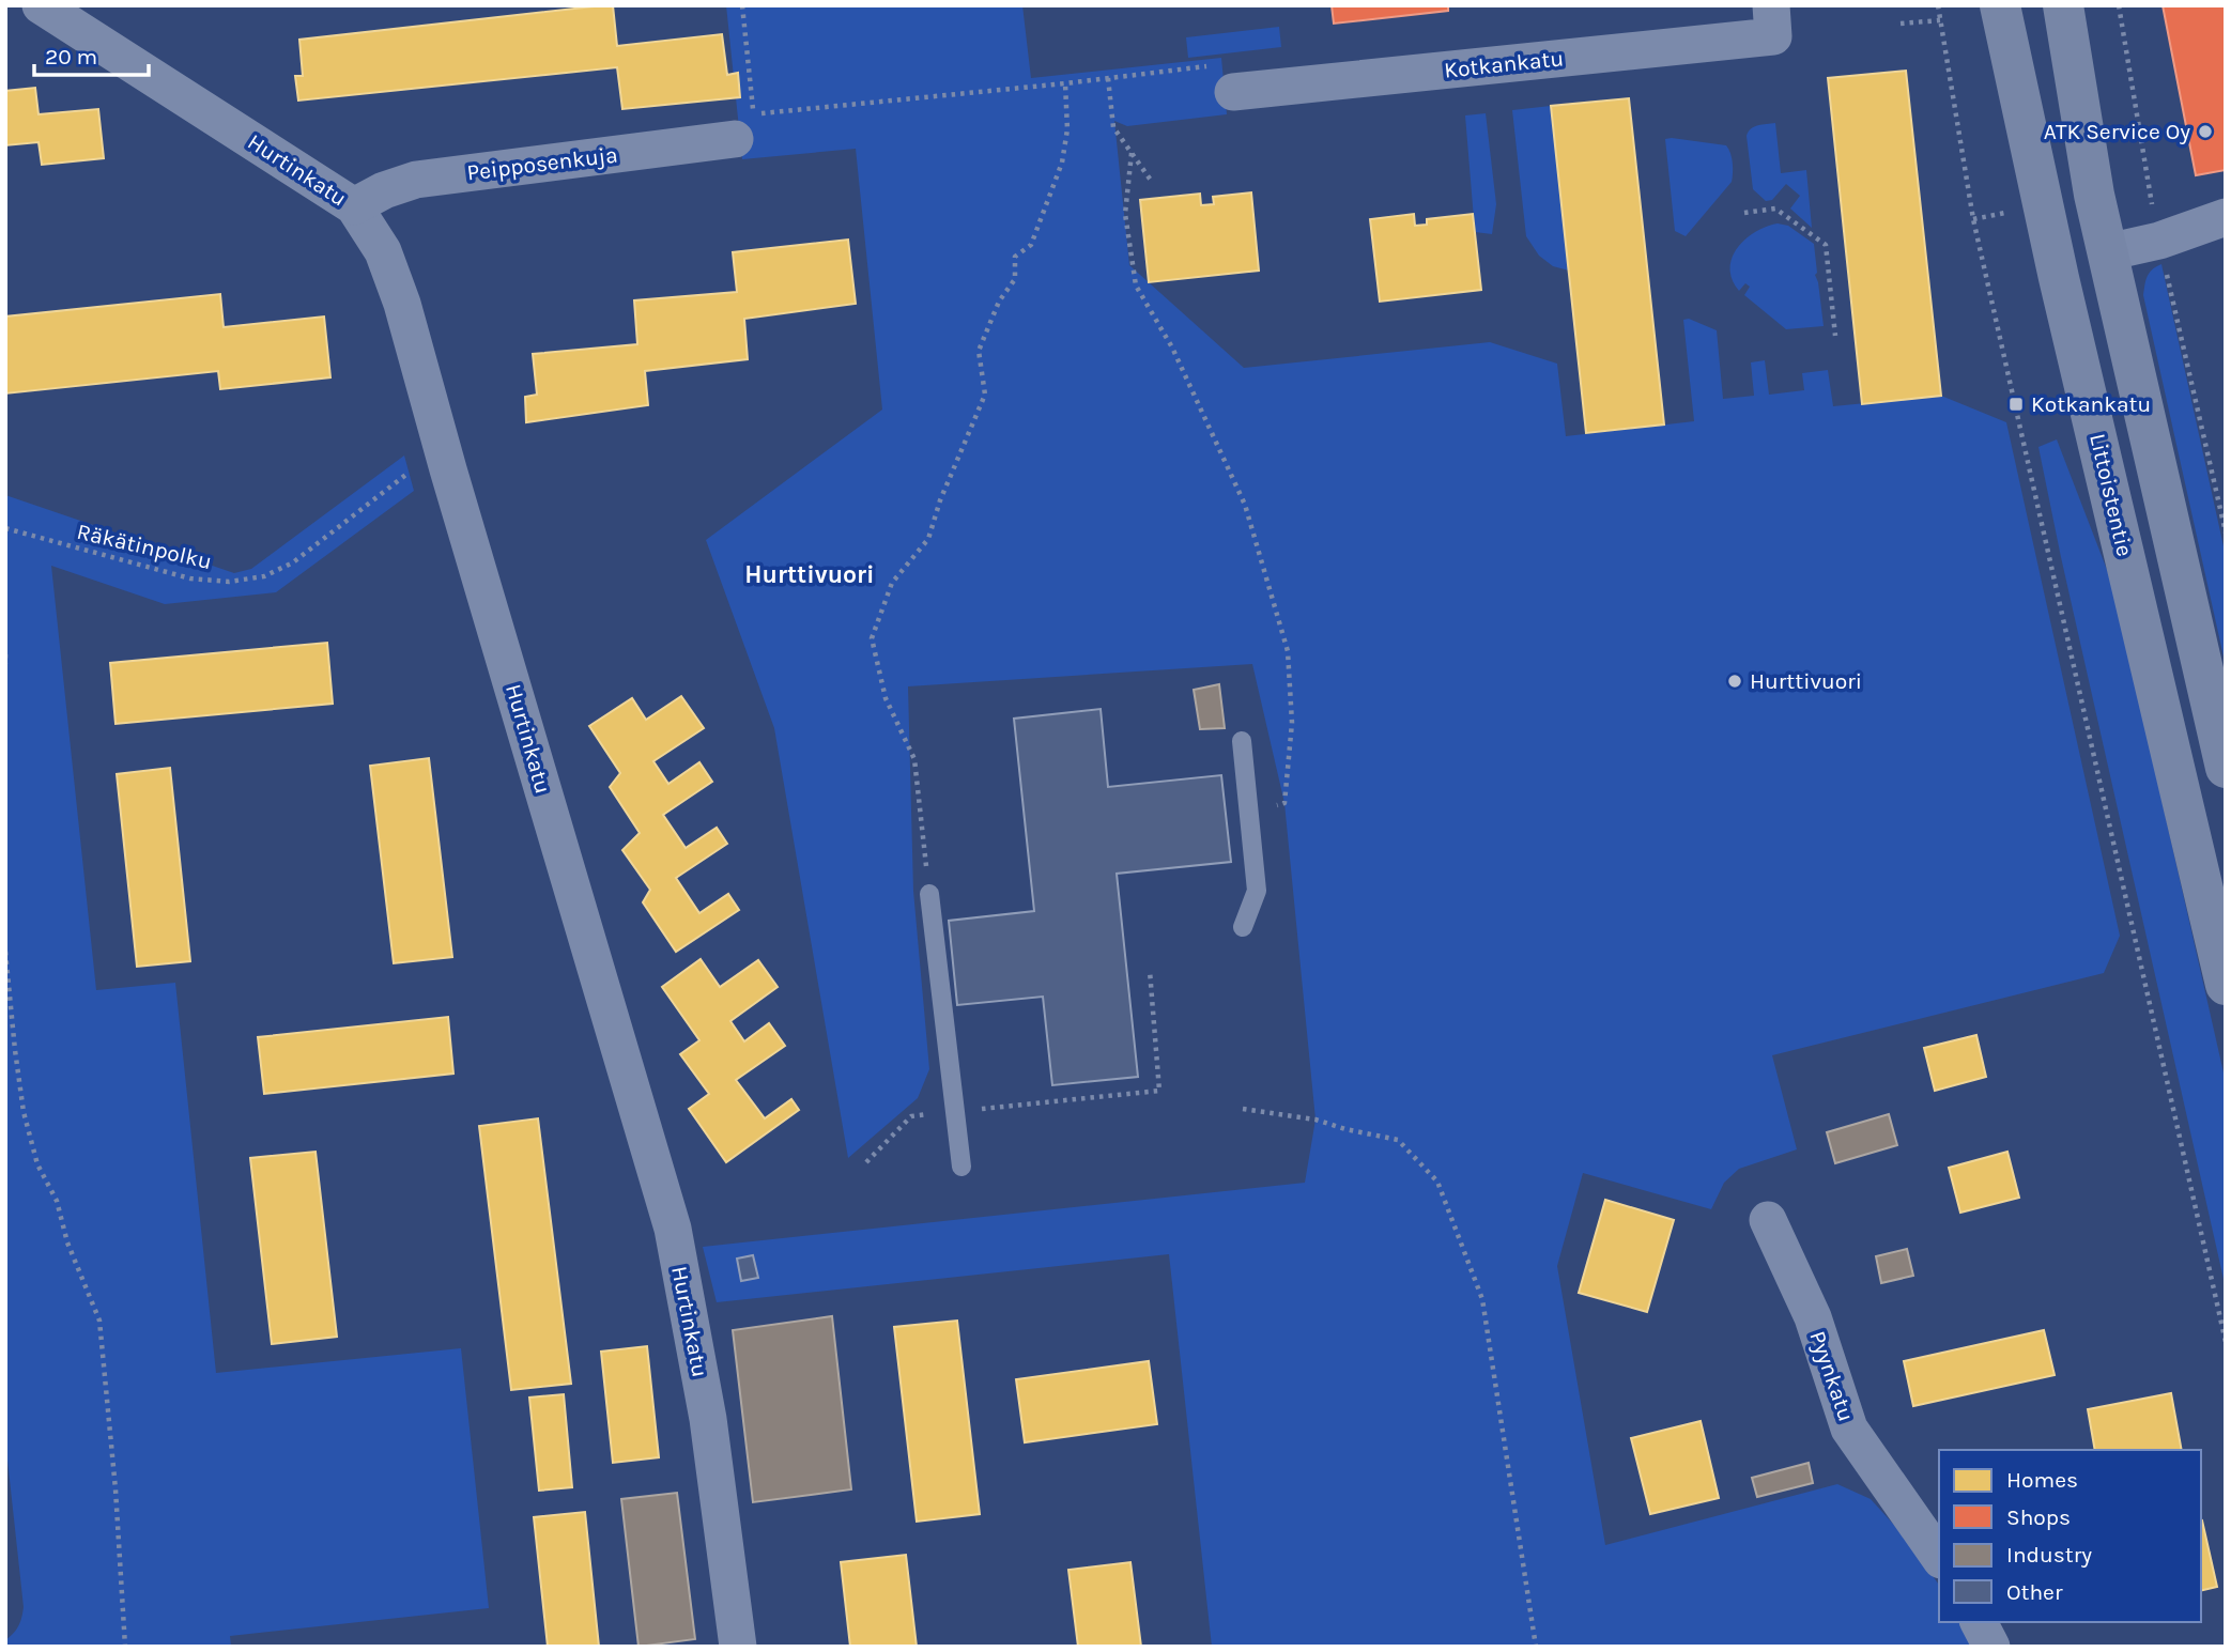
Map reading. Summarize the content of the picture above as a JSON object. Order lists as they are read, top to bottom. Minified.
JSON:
{"streets":{"main road":["Littoistentie"],"street":["Kotkankatu","Peipposenkuja","Hurtinkatu","Pyynkatu"],"path":["Räkätinpolku"]},"crossings":[["Peipposenkuja","Hurtinkatu"]],"districts":["Hurttivuori"],"places":{"other":["ATK Service Oy","Hurttivuori"],"transit":["Kotkankatu"]},"legend":["Homes","Shops","Industry","Other"],"scale_bar":"20 m"}
